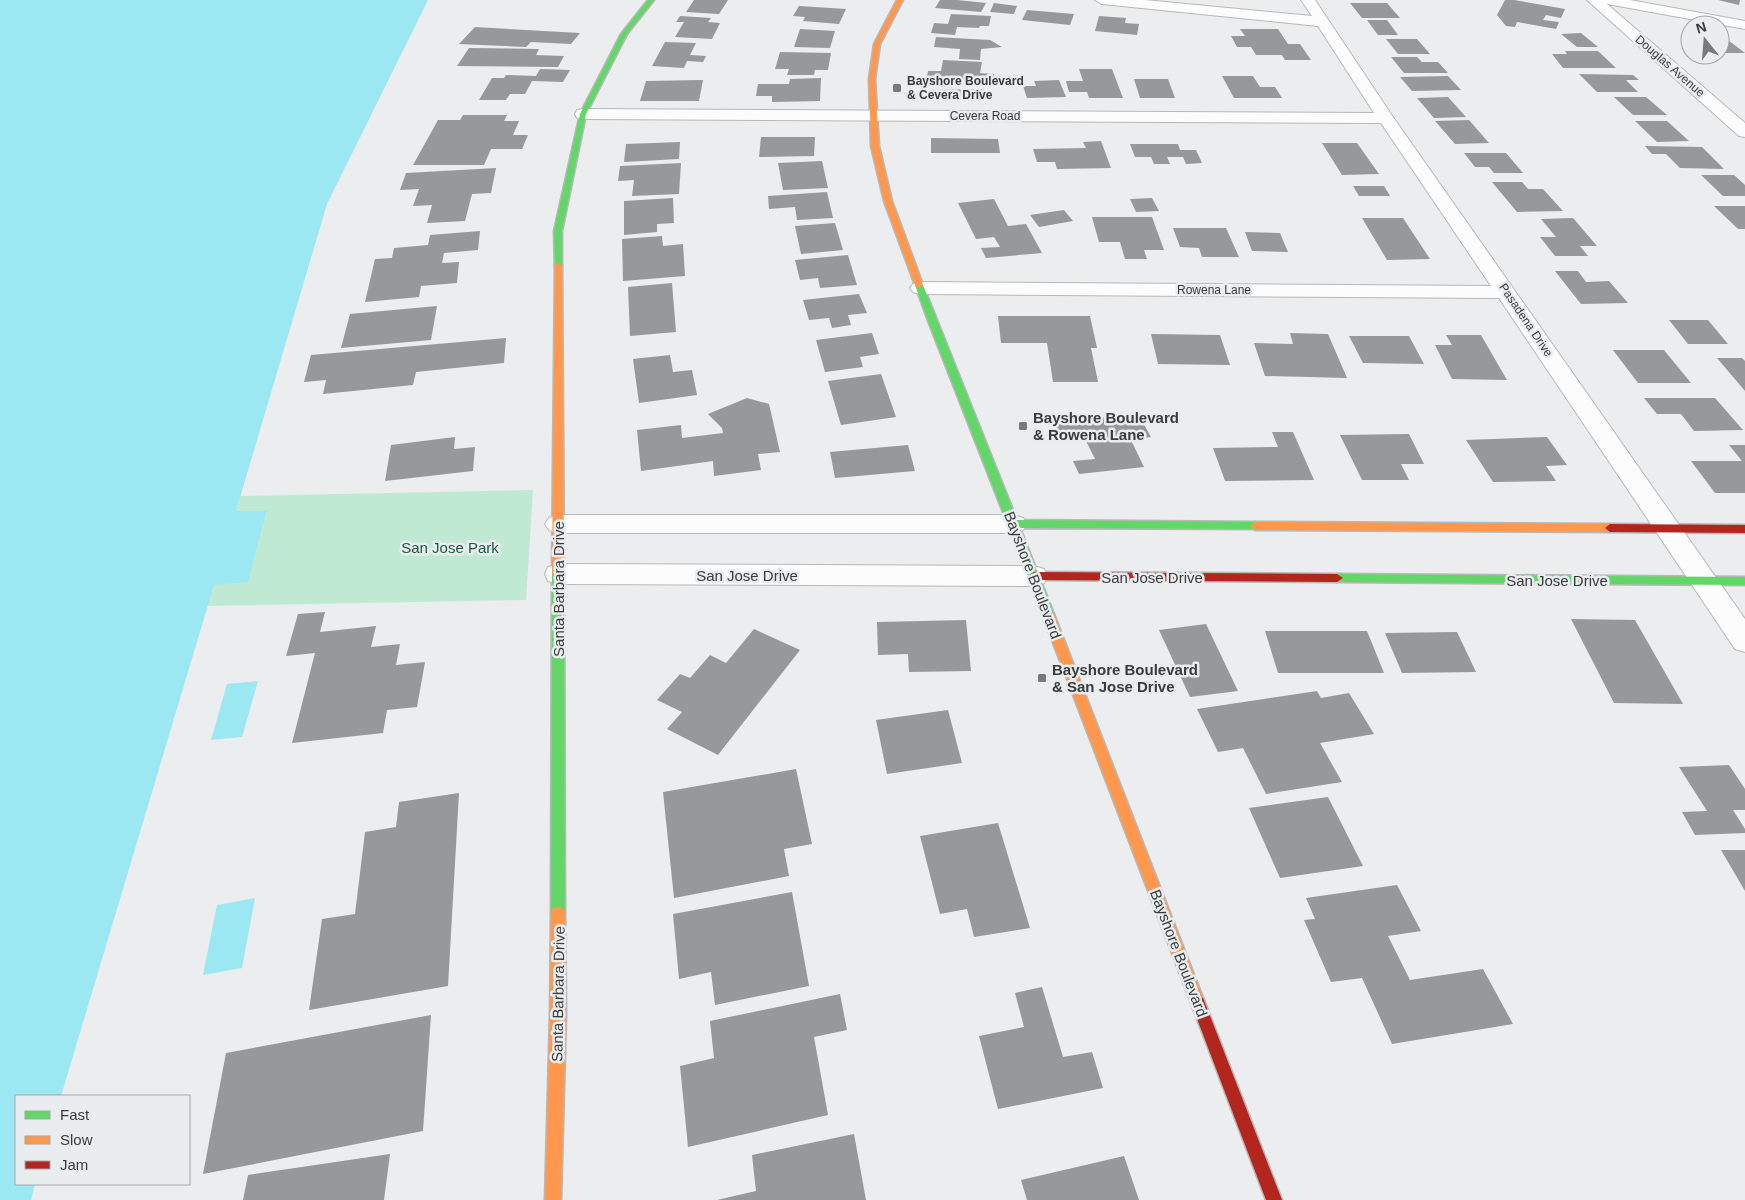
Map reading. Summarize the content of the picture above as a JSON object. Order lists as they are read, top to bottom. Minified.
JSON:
{"streets":{"street":["Douglas Avenue","Cevera Road","Rowena Lane","Pasadena Drive","San Jose Drive","Bayshore Boulevard","Santa Barbara Drive"]},"crossings":[["Cevera Road","Pasadena Drive"],["Cevera Road","Bayshore Boulevard"],["Cevera Road","Santa Barbara Drive"],["Rowena Lane","Pasadena Drive"],["Rowena Lane","Bayshore Boulevard"],["Pasadena Drive","San Jose Drive"],["San Jose Drive","Bayshore Boulevard"],["San Jose Drive","Santa Barbara Drive"]],"parks":["San Jose Park"],"places":{"transit":["Bayshore Boulevard & Cevera Drive","Bayshore Boulevard & Rowena Lane","Bayshore Boulevard & San Jose Drive"]},"legend":["Fast","Slow","Jam"],"north":"top"}
